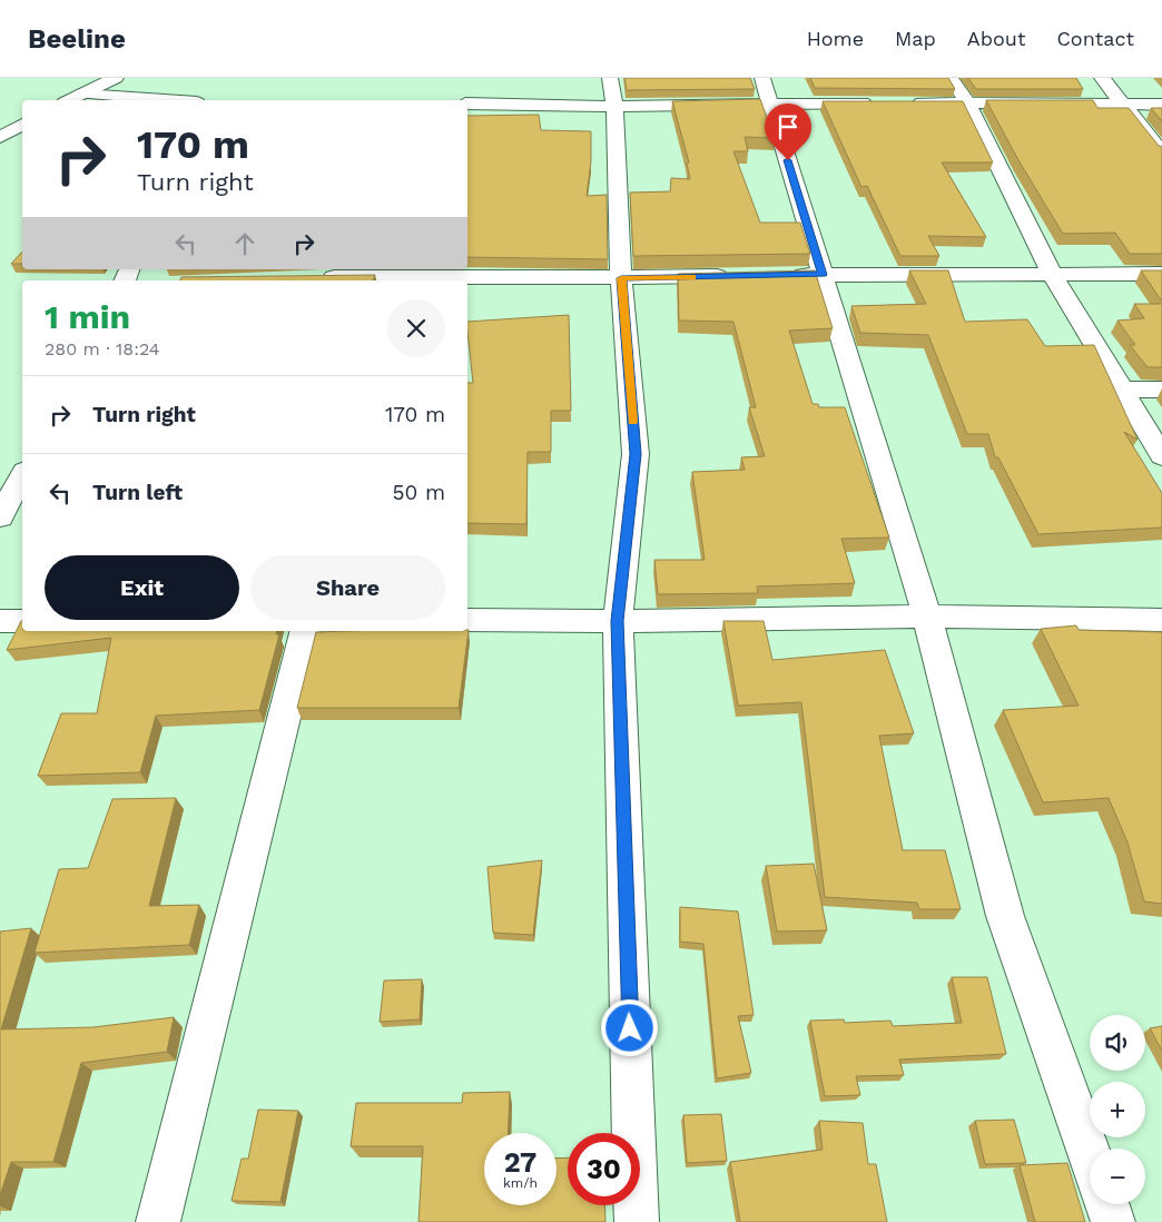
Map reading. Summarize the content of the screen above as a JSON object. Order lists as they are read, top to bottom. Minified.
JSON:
{"page":{"header":"Beeline","nav":["Home","Map","About","Contact"],"turn":["170 m","Turn right"],"heading":["1 min","280 m · 18:24"],"list":[{"name":"Turn right","value":"170 m"},{"name":"Turn left","value":"50 m"}],"buttons":["Exit","Share"],"map_buttons":["+","−"],"speed":"27 km/h","limit":"30"}}
